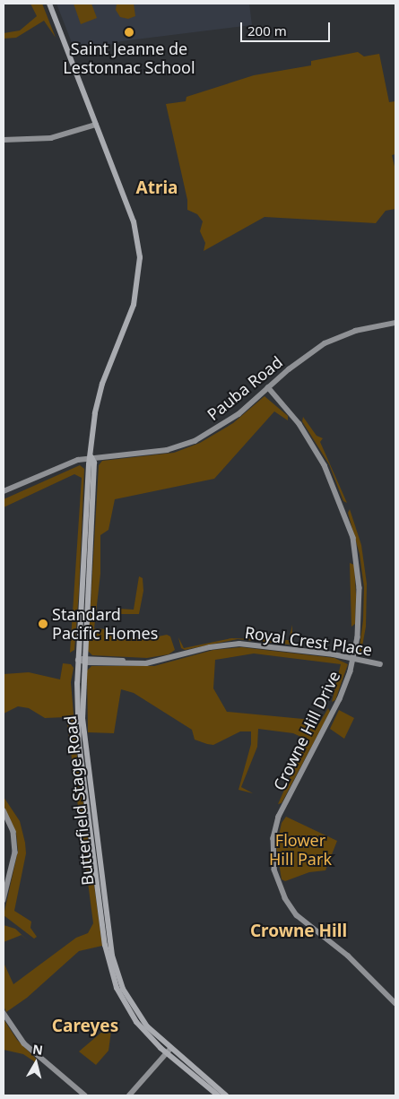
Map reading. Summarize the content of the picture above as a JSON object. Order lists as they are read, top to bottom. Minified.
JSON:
{"streets":{"main road":["Butterfield Stage Road"],"street":["Pauba Road","Royal Crest Place","Crowne Hill Drive"]},"crossings":[["Pauba Road","Crowne Hill Drive"],["Pauba Road","Butterfield Stage Road"],["Royal Crest Place","Crowne Hill Drive"],["Royal Crest Place","Butterfield Stage Road"]],"districts":["Atria","Crowne Hill","Careyes"],"parks":["Flower Hill Park"],"places":["Saint Jeanne de Lestonnac School","Standard Pacific Homes"],"scale_bar":"200 m","north":"top"}
